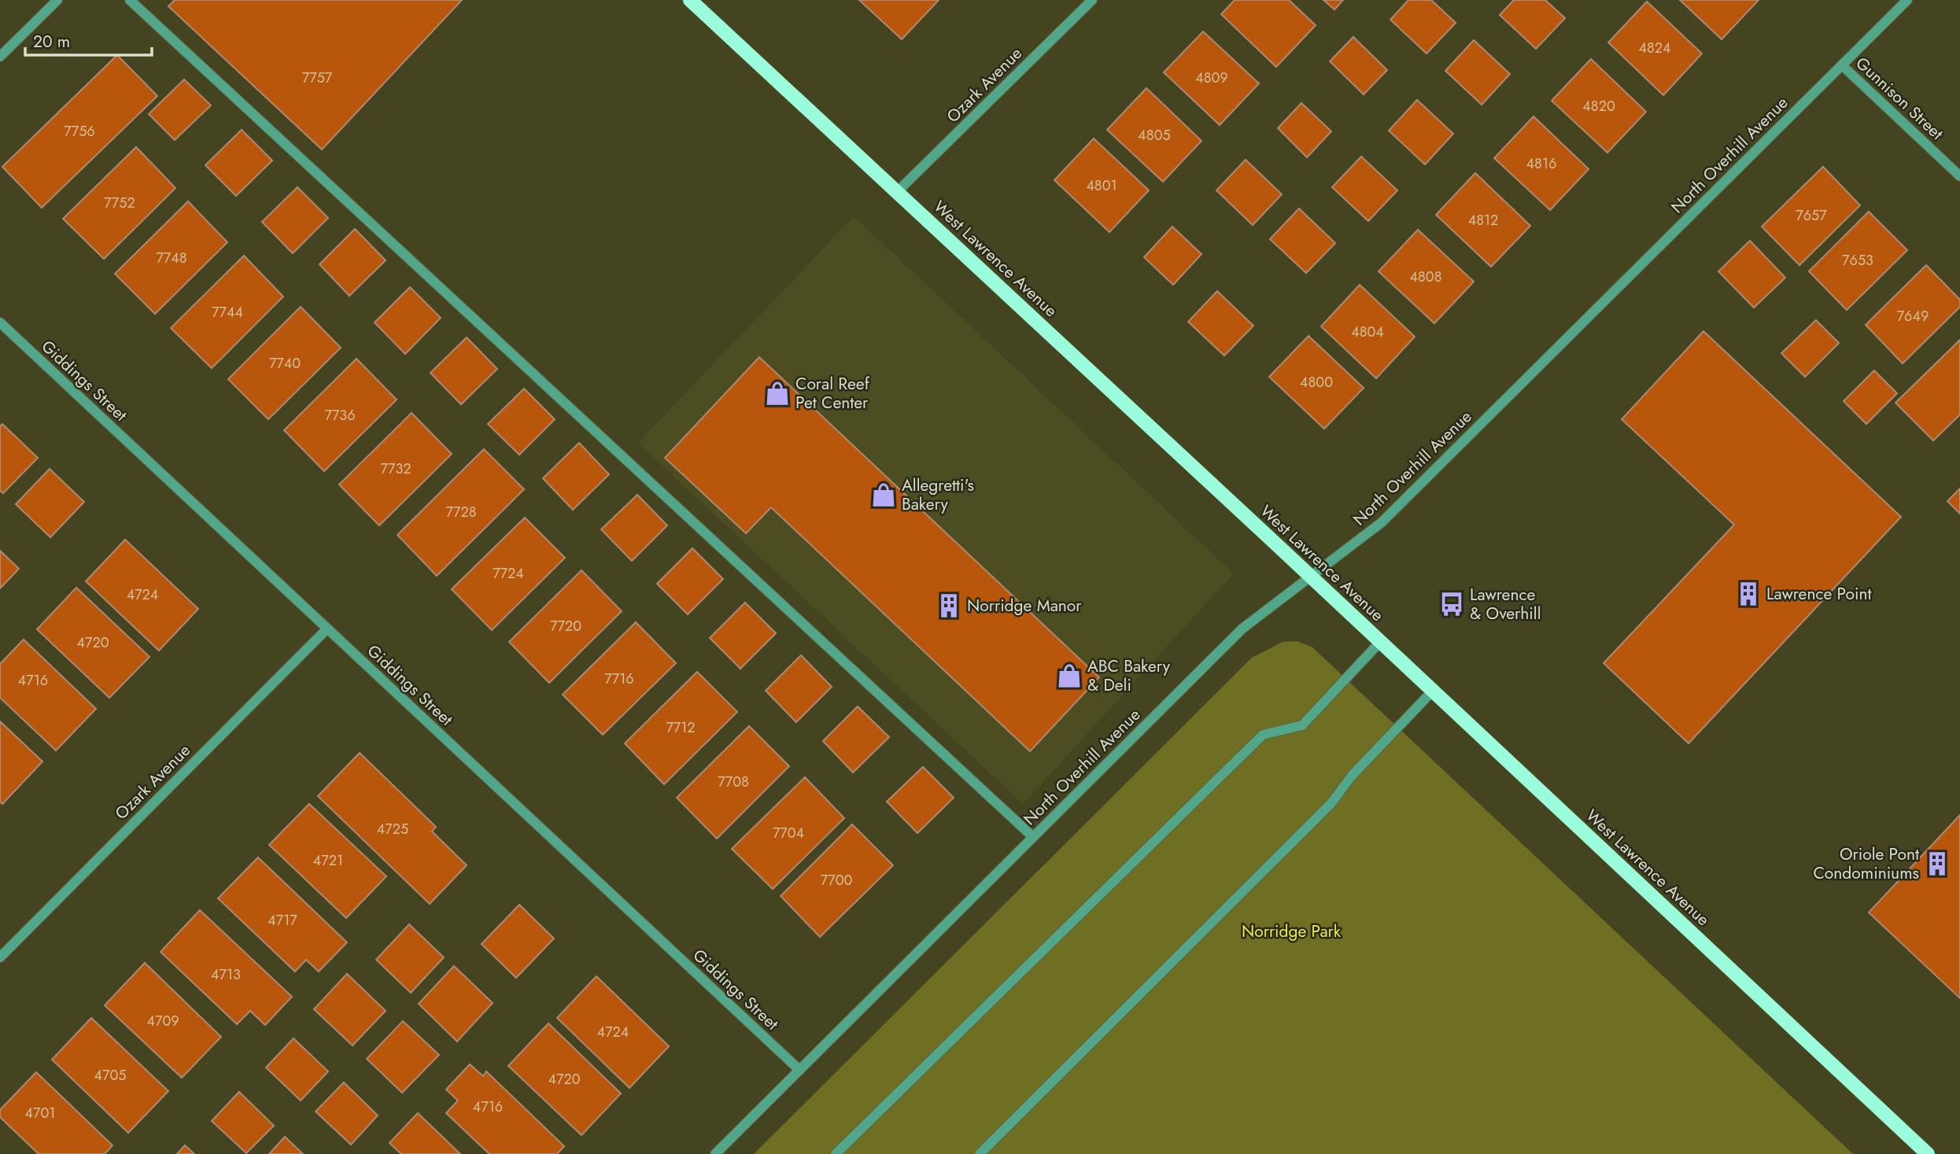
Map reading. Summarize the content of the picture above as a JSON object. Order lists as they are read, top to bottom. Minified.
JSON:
{"streets":{"main road":["West Lawrence Avenue"],"street":["Ozark Avenue","Gunnison Street","North Overhill Avenue","Giddings Street"]},"crossings":[["Ozark Avenue","West Lawrence Avenue"],["Ozark Avenue","Giddings Street"],["Gunnison Street","North Overhill Avenue"],["North Overhill Avenue","West Lawrence Avenue"],["North Overhill Avenue","Giddings Street"]],"parks":["Norridge Park"],"places":{"shop":["Coral Reef Pet Center","Allegretti's Bakery","ABC Bakery & Deli"],"building":["Lawrence Point","Norridge Manor","Oriole Pont Condominiums"],"bus stop":["Lawrence & Overhill"]},"house_numbers":["4824","7757","4809","4820","7756","4805","4816","4801","7752","7657","4812","7748","7653","4808","7744","7649","4804","7740","4800","7736","7732","7728","7724","4724","7720","4720","7716","4716","7712","7708","4725","7704","4721","7700","4717","4713","4709","4724","4705","4720","4716","4701"],"scale_bar":"20 m"}
